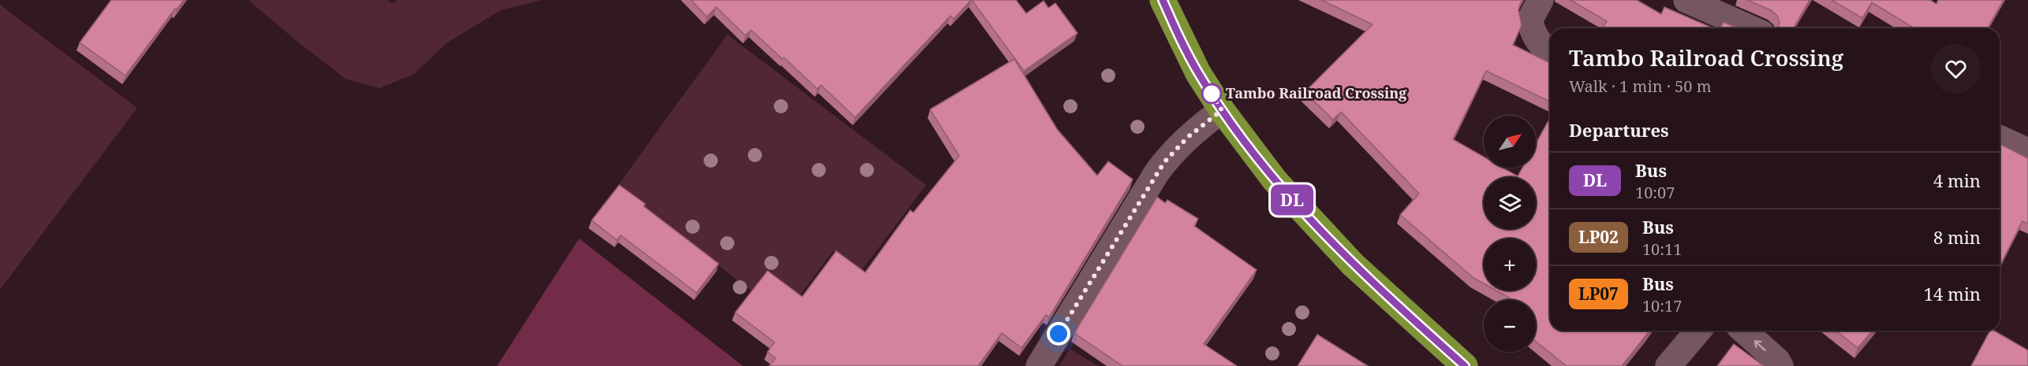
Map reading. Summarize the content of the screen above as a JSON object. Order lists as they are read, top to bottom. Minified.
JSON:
{"places":["Tambo Railroad Crossing"],"lines":["bus line DL"],"north":"top right","page":{"on_map":"DL","heading":[["Tambo Railroad Crossing","Walk · 1 min · 50 m"],"Departures"],"map_buttons":["+","−"],"list":[{"mark":"DL","name":"Bus","note":"10:07","value":"4 min"},{"mark":"LP02","name":"Bus","note":"10:11","value":"8 min"},{"mark":"LP07","name":"Bus","note":"10:17","value":"14 min"}]}}
